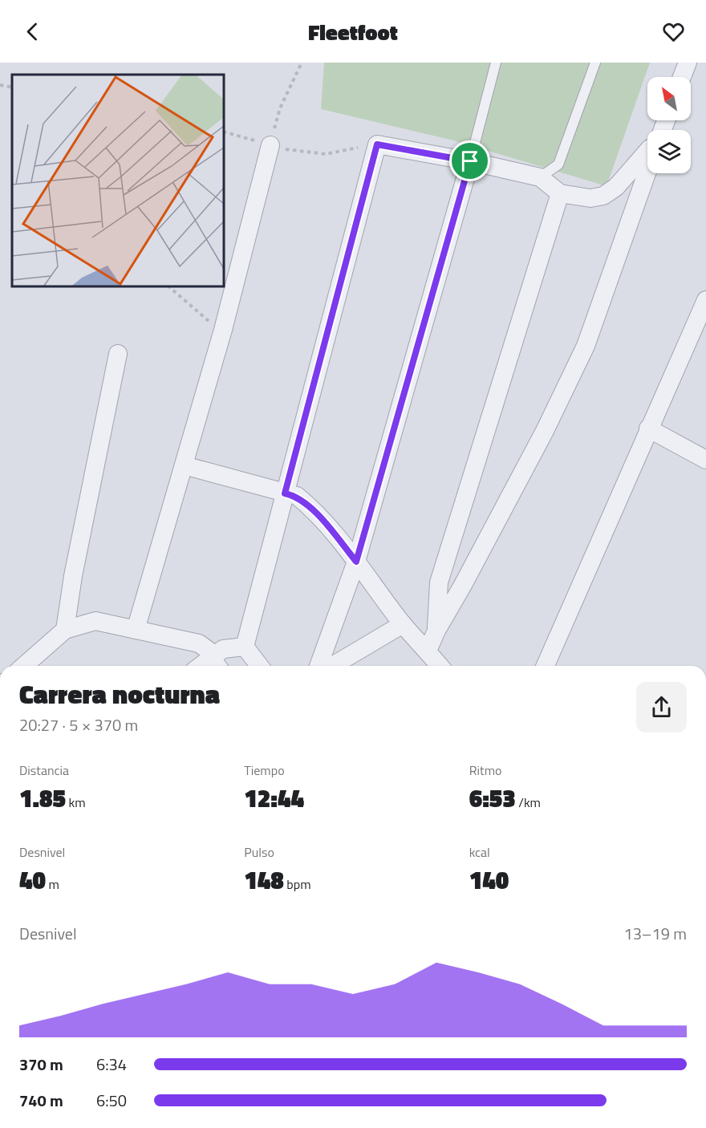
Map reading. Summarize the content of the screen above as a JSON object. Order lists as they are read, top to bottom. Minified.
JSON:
{"north":"top left","page":{"header":"Fleetfoot","heading":["Carrera nocturna","20:27 · 5 × 370 m"],"stats":[["Distancia","1.85 km"],["Tiempo","12:44"],["Ritmo","6:53 /km"],["Desnivel","40 m"],["Pulso","148 bpm"],["kcal","140"]],"chart":["Desnivel","13–19 m"],"list":[{"name":"370 m","note":"6:34"},{"name":"740 m","note":"6:50"}]}}
